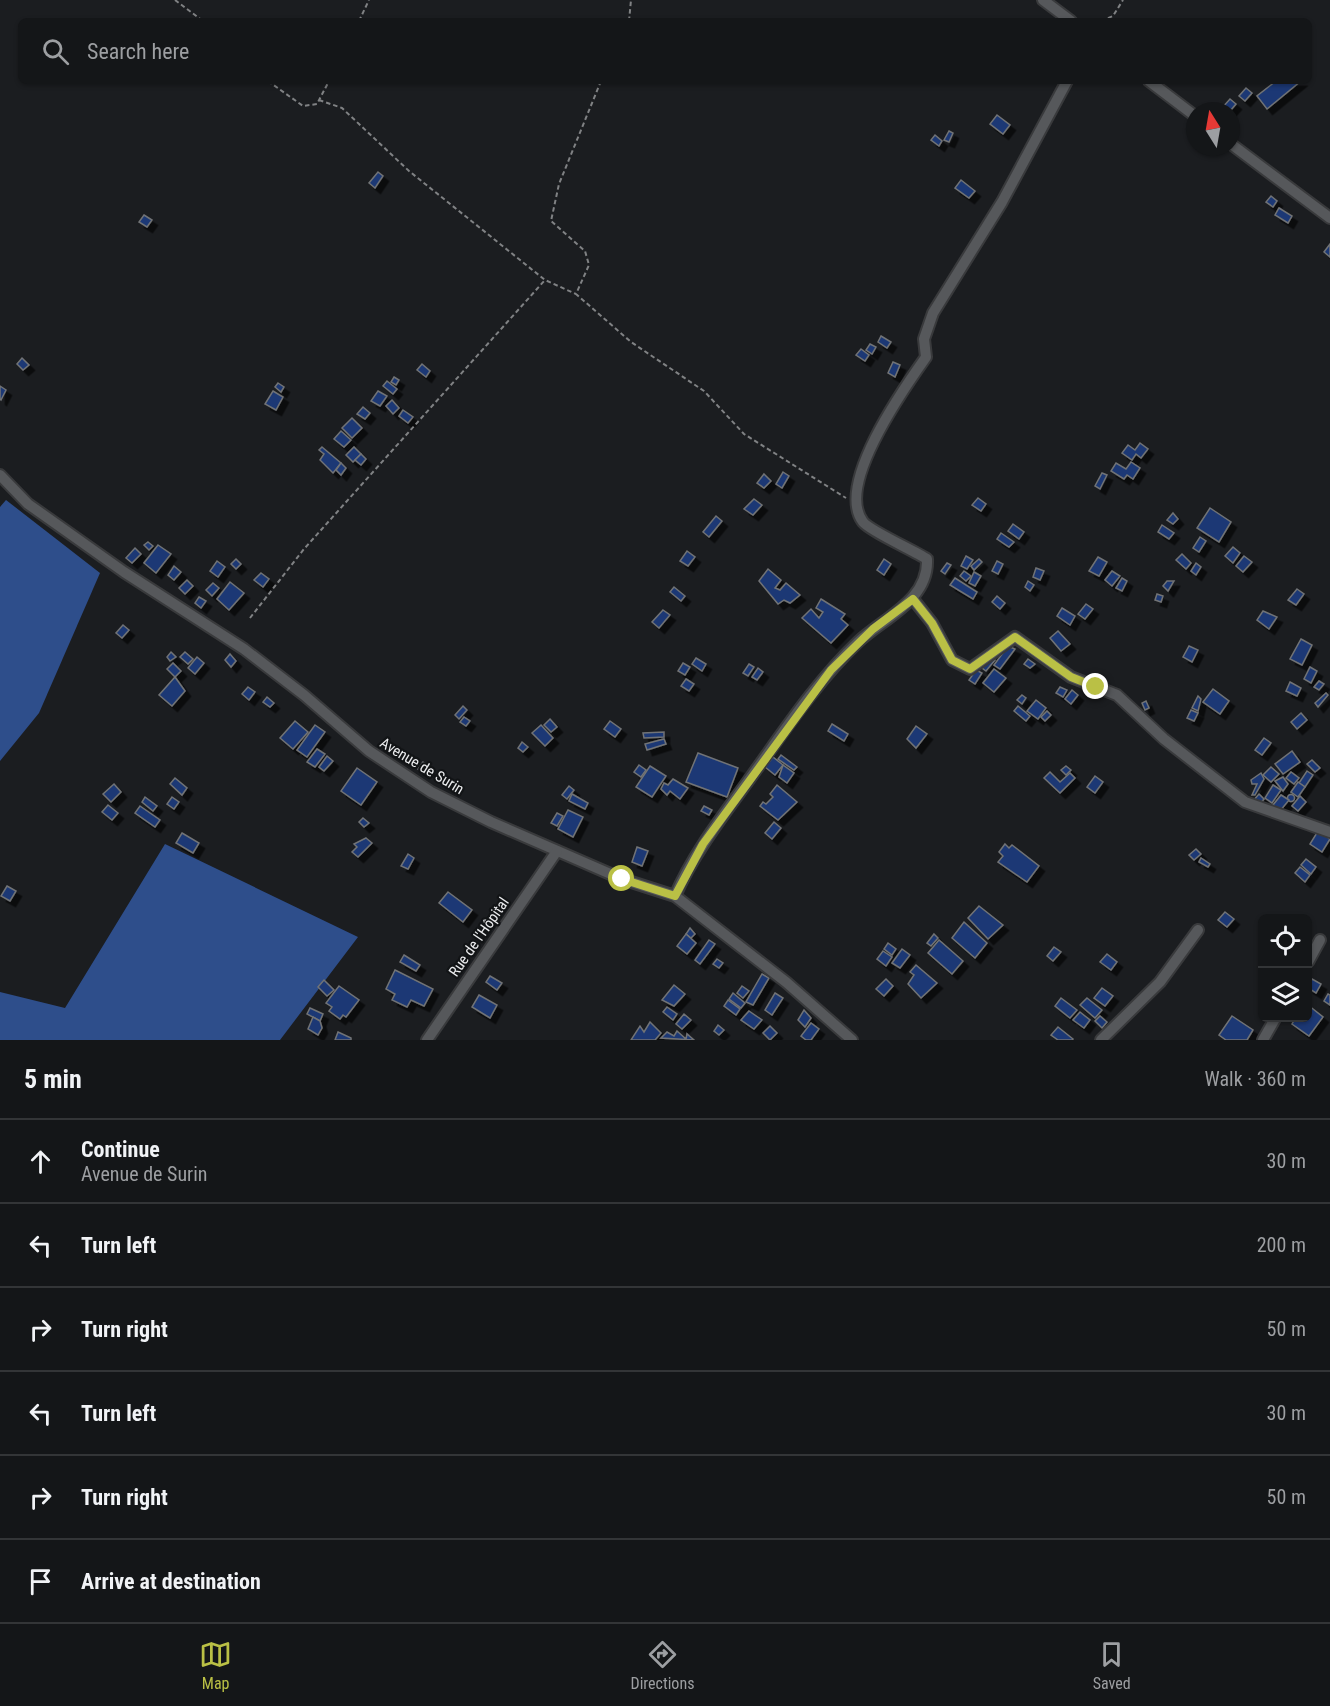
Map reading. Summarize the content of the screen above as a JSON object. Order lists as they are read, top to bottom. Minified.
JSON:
{"streets":{"street":["Avenue de Surin","Rue de l'Hôpital"]},"crossings":[["Avenue de Surin","Rue de l'Hôpital"]],"north":"top","page":{"search":"Search here","heading":["5 min","Walk · 360 m"],"list":[["Continue","Avenue de Surin","30 m"],["Turn left","200 m"],["Turn right","50 m"],["Turn left","30 m"],["Turn right","50 m"],"Arrive at destination"],"nav":["Map","Directions","Saved"]}}
